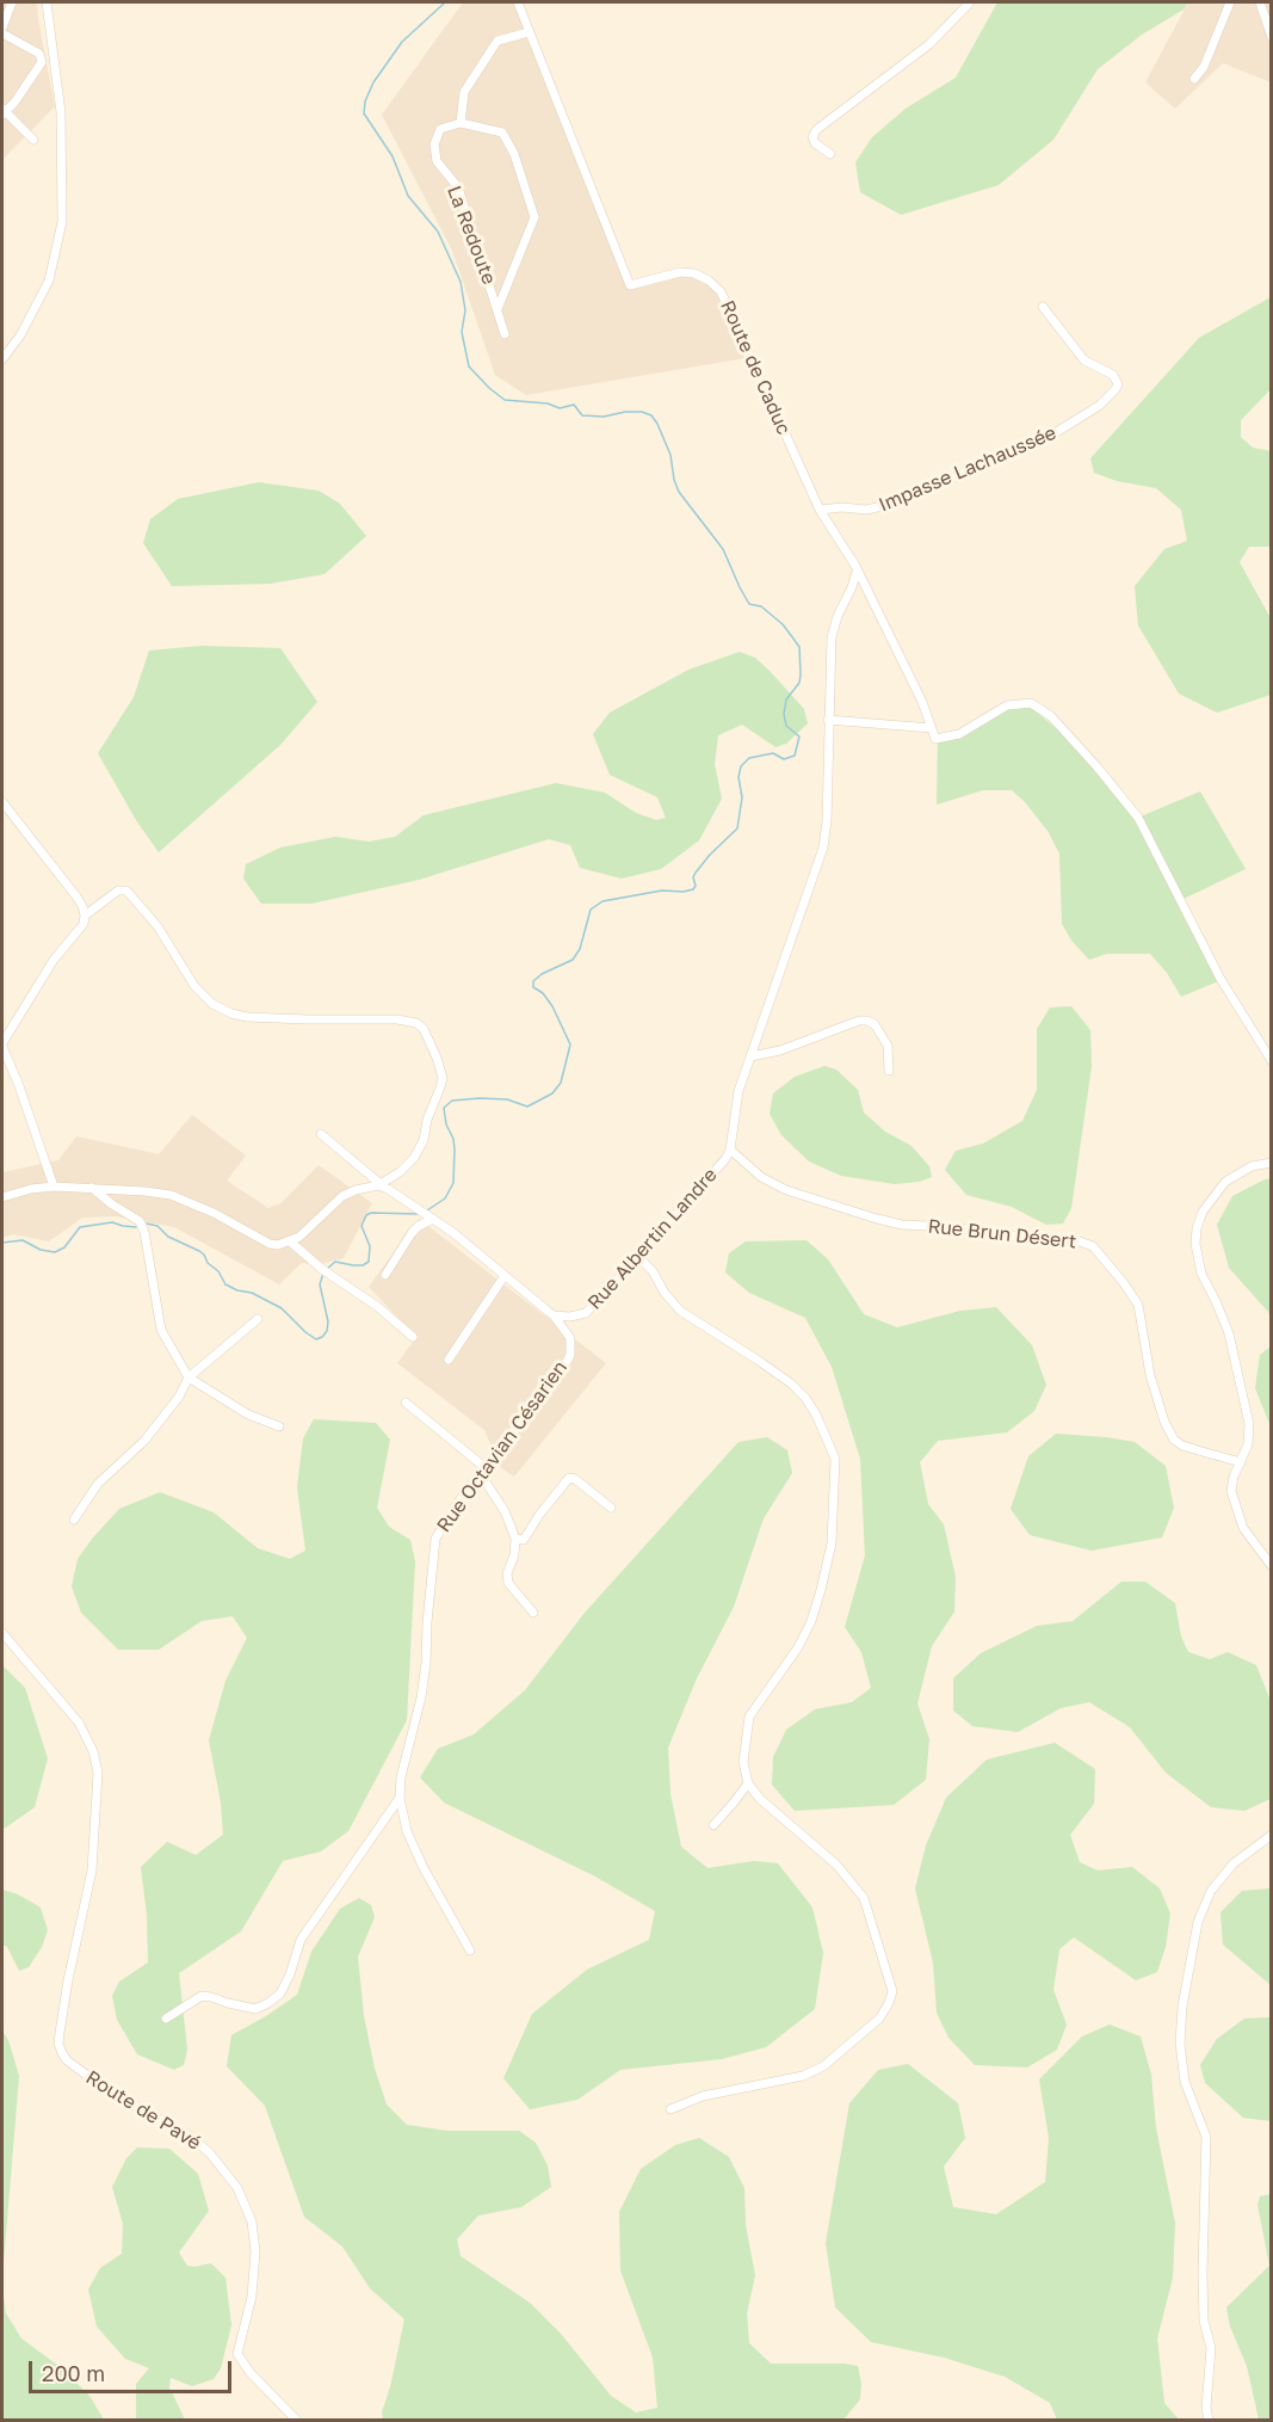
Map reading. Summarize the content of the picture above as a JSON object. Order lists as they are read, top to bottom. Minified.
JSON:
{"streets":{"street":["La Redoute","Route de Caduc","Impasse Lachaussée","Rue Brun Désert","Rue Albertin Landre","Rue Octavian Césarien","Route de Pavé"]},"crossings":[["Route de Caduc","Impasse Lachaussée"],["Route de Caduc","Rue Albertin Landre"],["Rue Brun Désert","Rue Albertin Landre"],["Rue Albertin Landre","Rue Octavian Césarien"]],"scale_bar":"200 m"}
